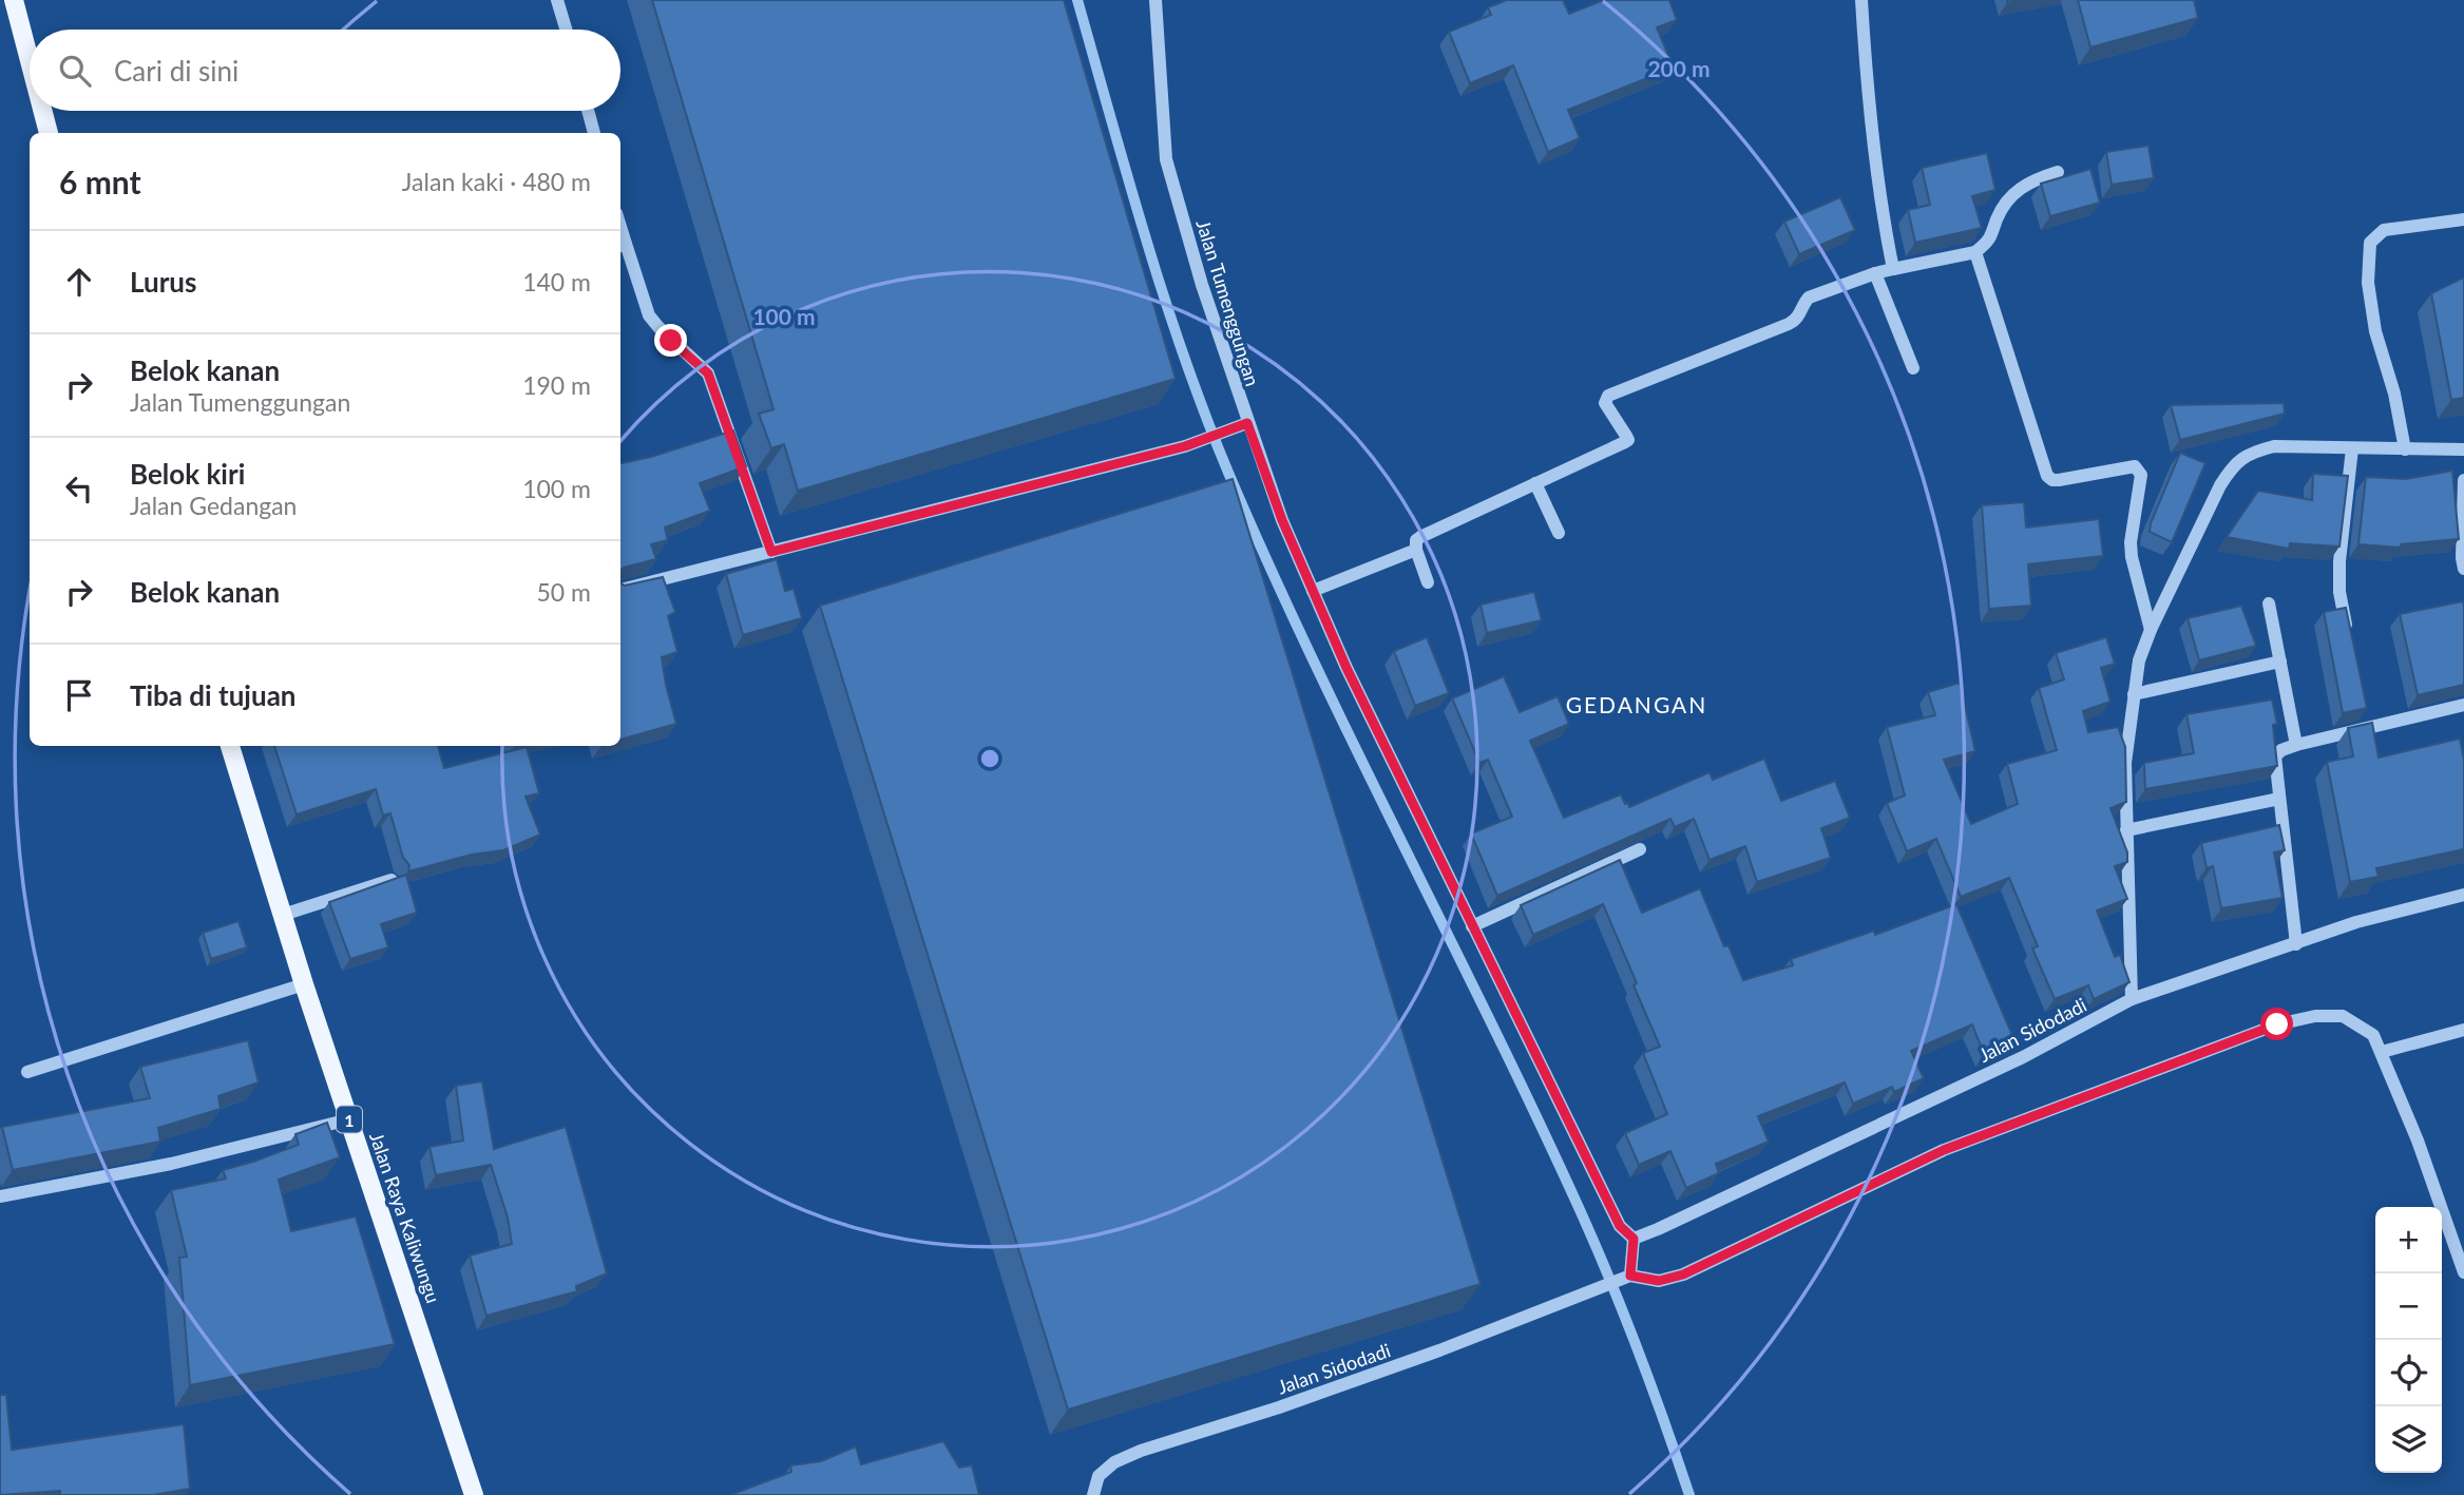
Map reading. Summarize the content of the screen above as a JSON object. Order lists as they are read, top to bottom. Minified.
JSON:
{"streets":{"main road":["1","Jalan Raya Kaliwungu"],"street":["Jalan Tumenggungan","Jalan Sidodadi"]},"crossings":[["Jalan Tumenggungan","Jalan Sidodadi"]],"districts":["GEDANGAN"],"page":{"search":"Cari di sini","heading":["6 mnt","Jalan kaki · 480 m"],"list":[["Lurus","140 m"],["Belok kanan","Jalan Tumenggungan","190 m"],["Belok kiri","Jalan Gedangan","100 m"],["Belok kanan","50 m"],"Tiba di tujuan"],"map_buttons":["+","−"]},"rings":["200 m","100 m"]}
